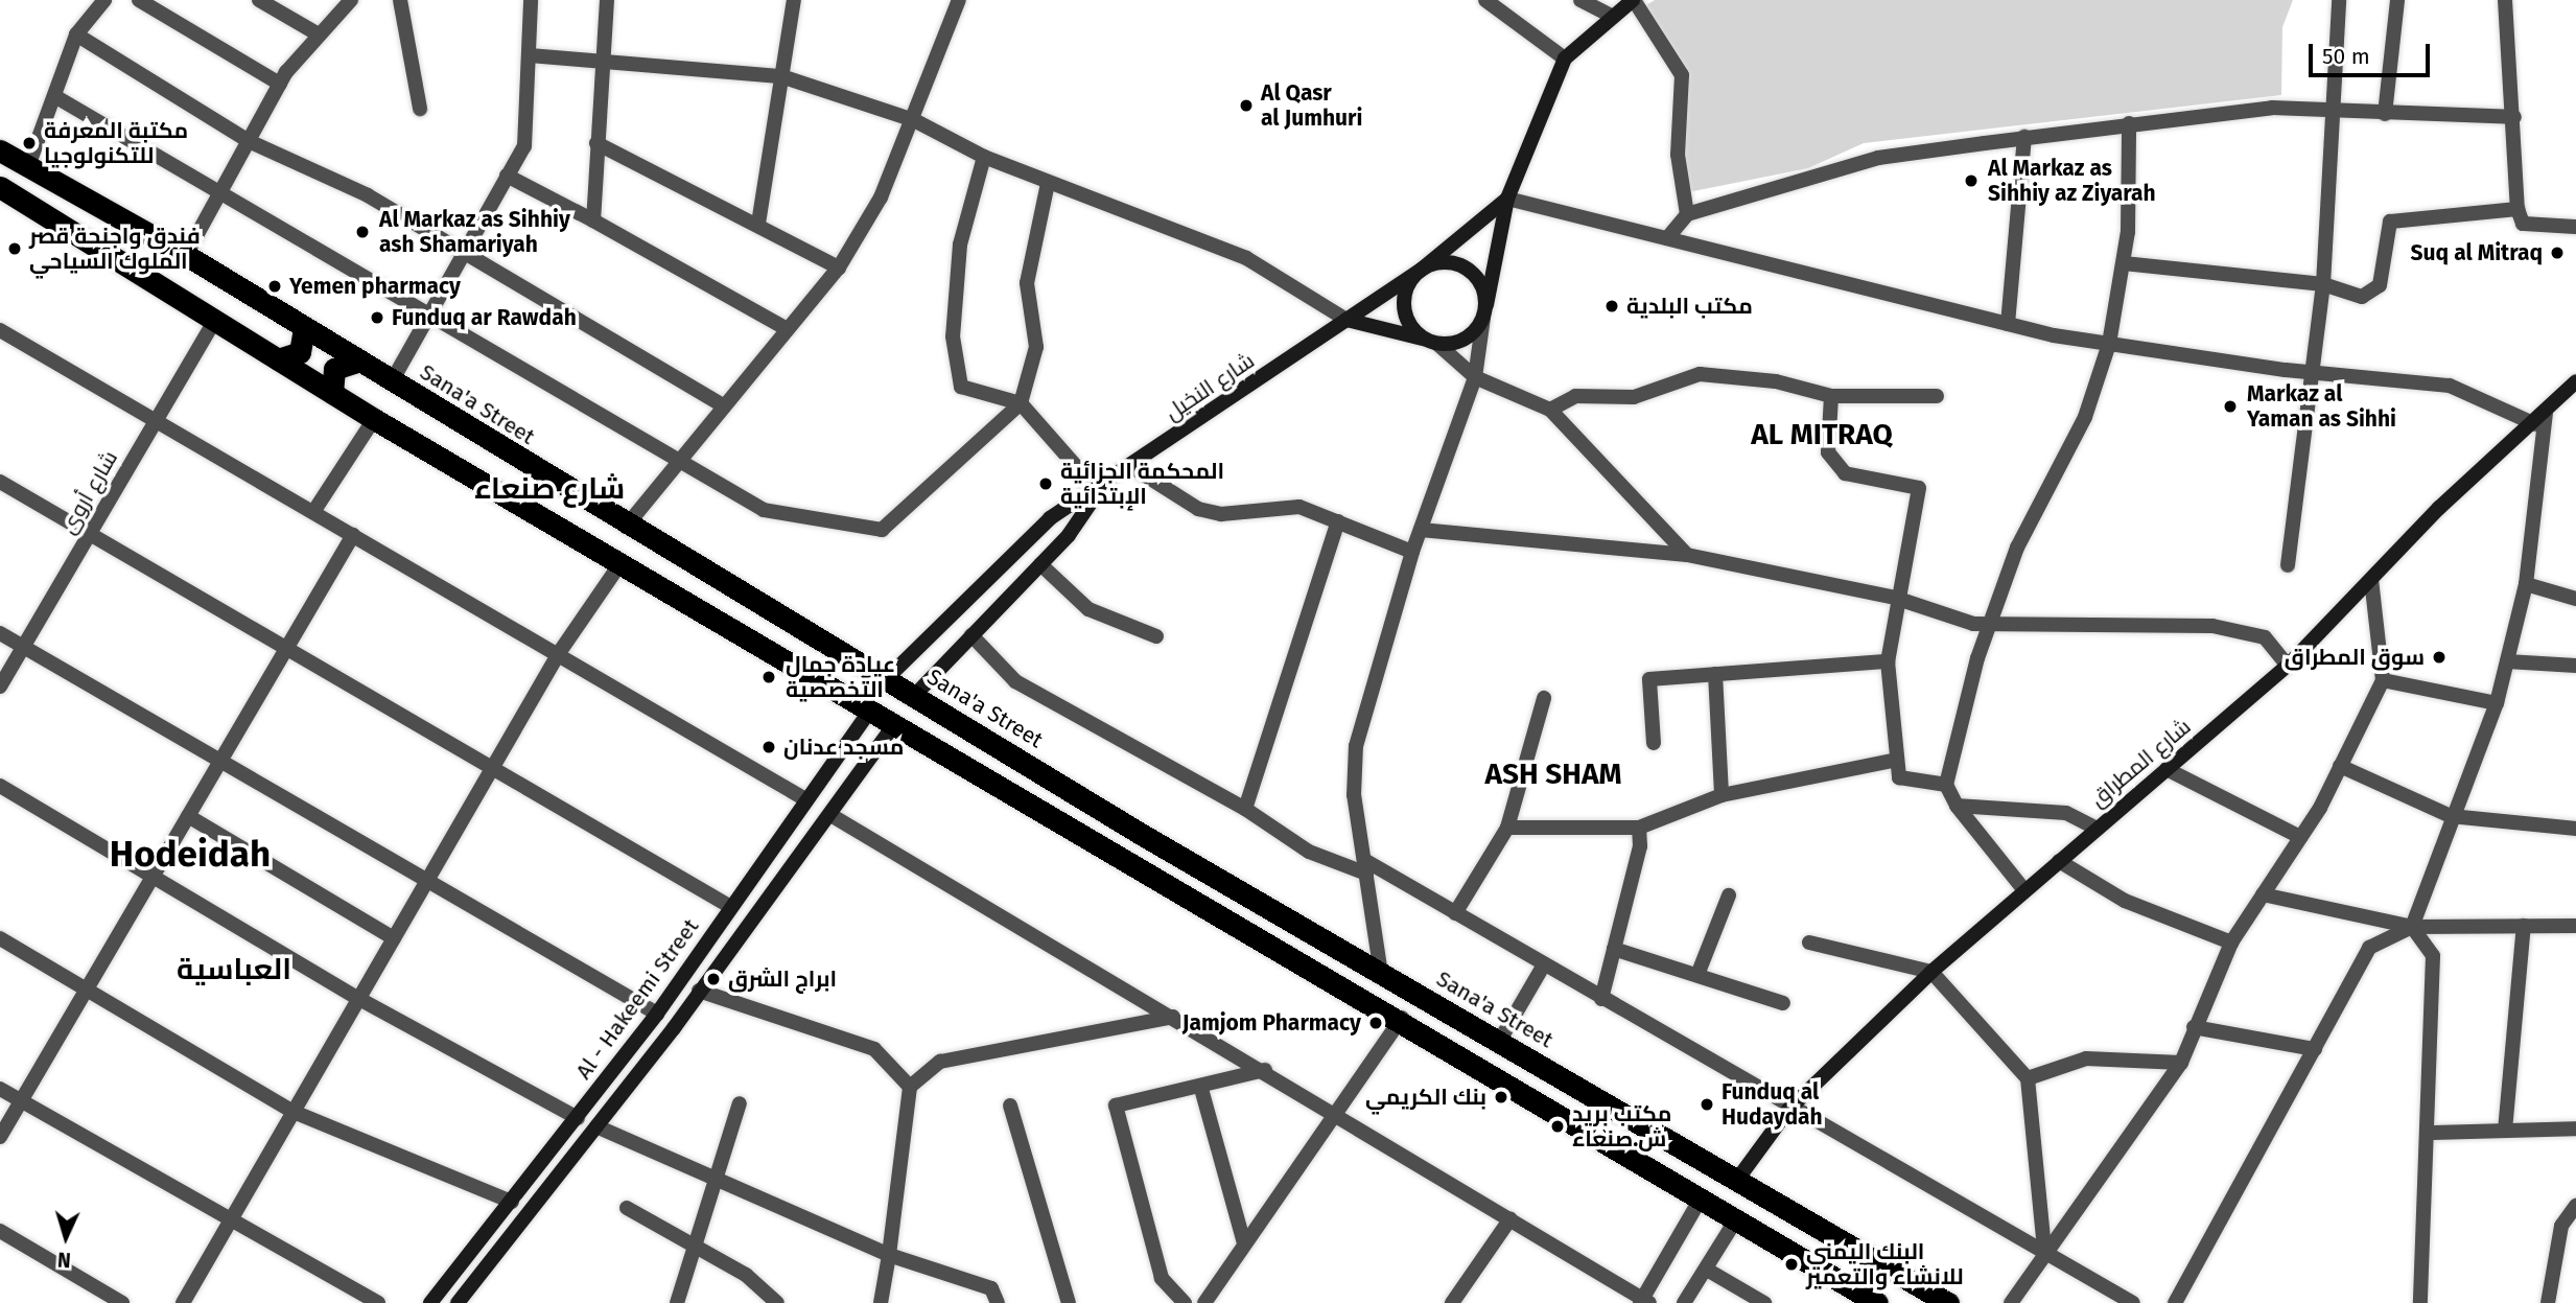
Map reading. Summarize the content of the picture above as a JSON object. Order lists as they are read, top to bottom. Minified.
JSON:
{"streets":{"highway":["Sana'a Street"],"street":["شارع النخيل","شارع أروى","شارع المطراق","Al - Hakeemi Street"]},"crossings":[["شارع النخيل","Sana'a Street"],["Sana'a Street","شارع المطراق"]],"districts":["AL MITRAQ","شارع صنعاء","ASH SHAM","Hodeidah","العباسية"],"places":["Al Qasr al Jumhuri","مكتبة المعرفة للتكنولوجيا","Al Markaz as Sihhiy az Ziyarah","Al Markaz as Sihhiy ash Shamariyah","فندق واجنحة قصر الملوك السياحي","Suq al Mitraq","Yemen pharmacy","مكتب البلدية","Funduq ar Rawdah","Markaz al Yaman as Sihhi","المحكمة الجزائية الإبتدائية","سوق المطراق","عيادة جمال التخصصية","مسجد عدنان","ابراج الشرق","Jamjom Pharmacy","بنك الكريمي","Funduq al Hudaydah","مكتب بريد ش.صنعاء","البنك اليمني للانشاء والتعمير"],"scale_bar":"50 m","north":"bottom"}
